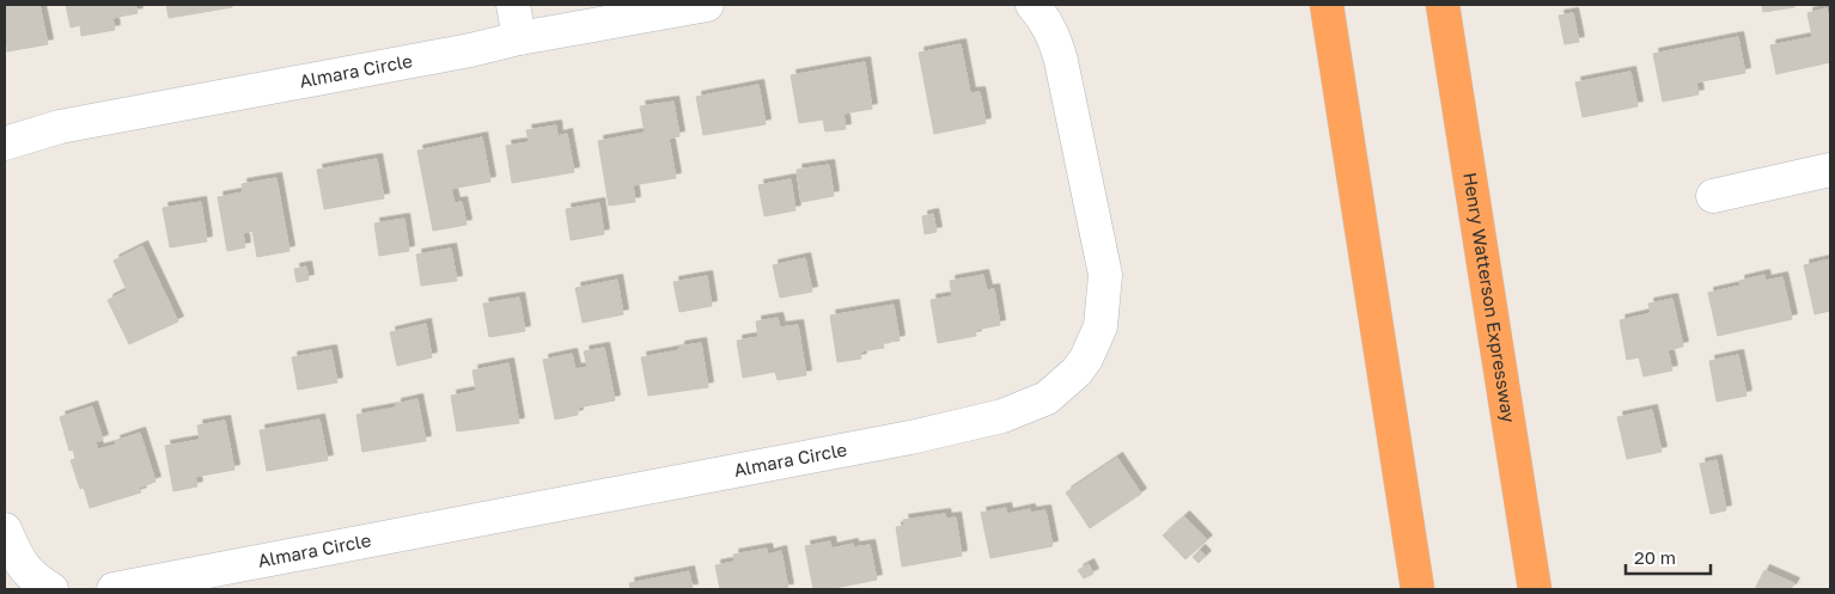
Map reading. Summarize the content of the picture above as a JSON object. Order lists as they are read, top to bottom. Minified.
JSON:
{"streets":{"highway":["Henry Watterson Expressway"],"street":["Almara Circle"]},"scale_bar":"20 m"}
